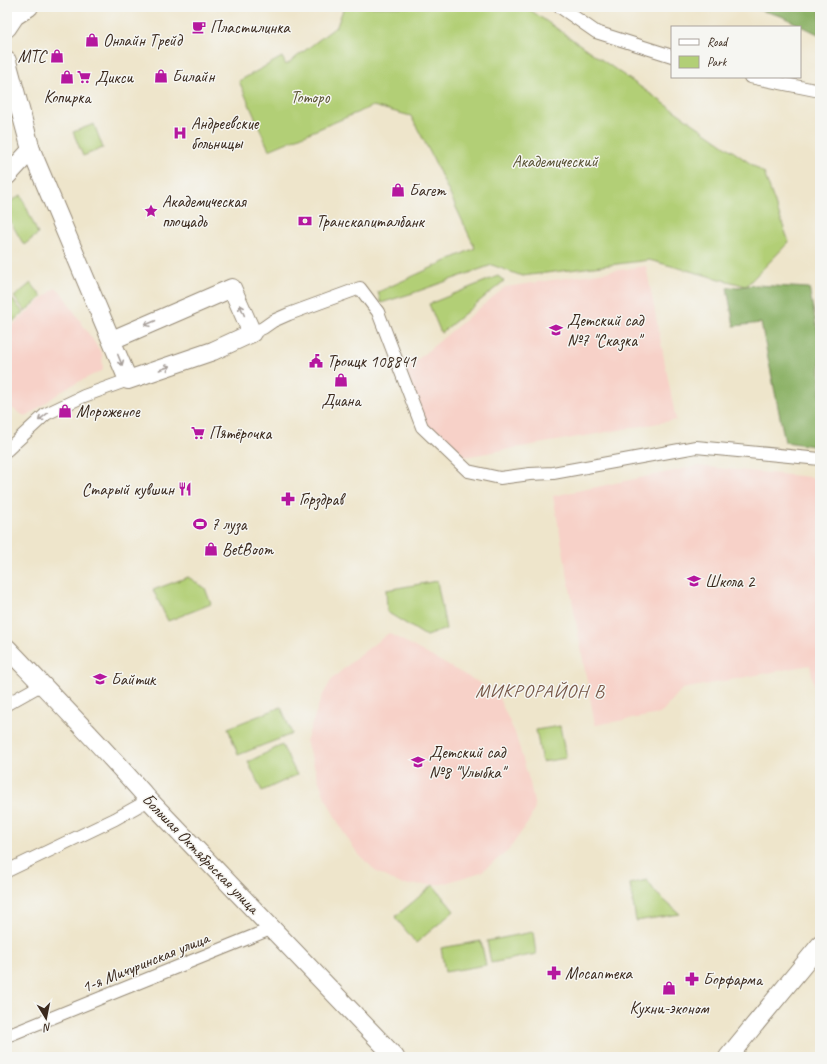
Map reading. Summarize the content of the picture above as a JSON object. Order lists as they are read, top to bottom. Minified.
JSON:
{"streets":{"main road":["Большая Октябрьская улица"],"street":["1-я Мичуринская улица"]},"crossings":[["Большая Октябрьская улица","1-я Мичуринская улица"]],"districts":["МИКРОРАЙОН В"],"parks":["Тоторо","Академический"],"places":{"cafe":["Пластилинка"],"shop":["Онлайн Трейд","МТС","Билайн","Копирка","Багет","Диана","Мороженое","BetBoom","Кухни-эконом"],"supermarket":["Дикси","Пятёрочка"],"hospital":["Андреевские больницы"],"place":["Академическая площадь"],"bank":["Транскапиталбанк"],"school or university":["Детский сад №7 \"Сказка\"","Школа 2","Байтик","Детский сад №8 \"Улыбка\""],"public building":["Троицк 108841"],"restaurant":["Старый кувшин"],"pharmacy":["Горздрав","Мосаптека","Борфарма"],"sports":["7 луза"]},"legend":["Road","Park"],"north":"bottom"}
